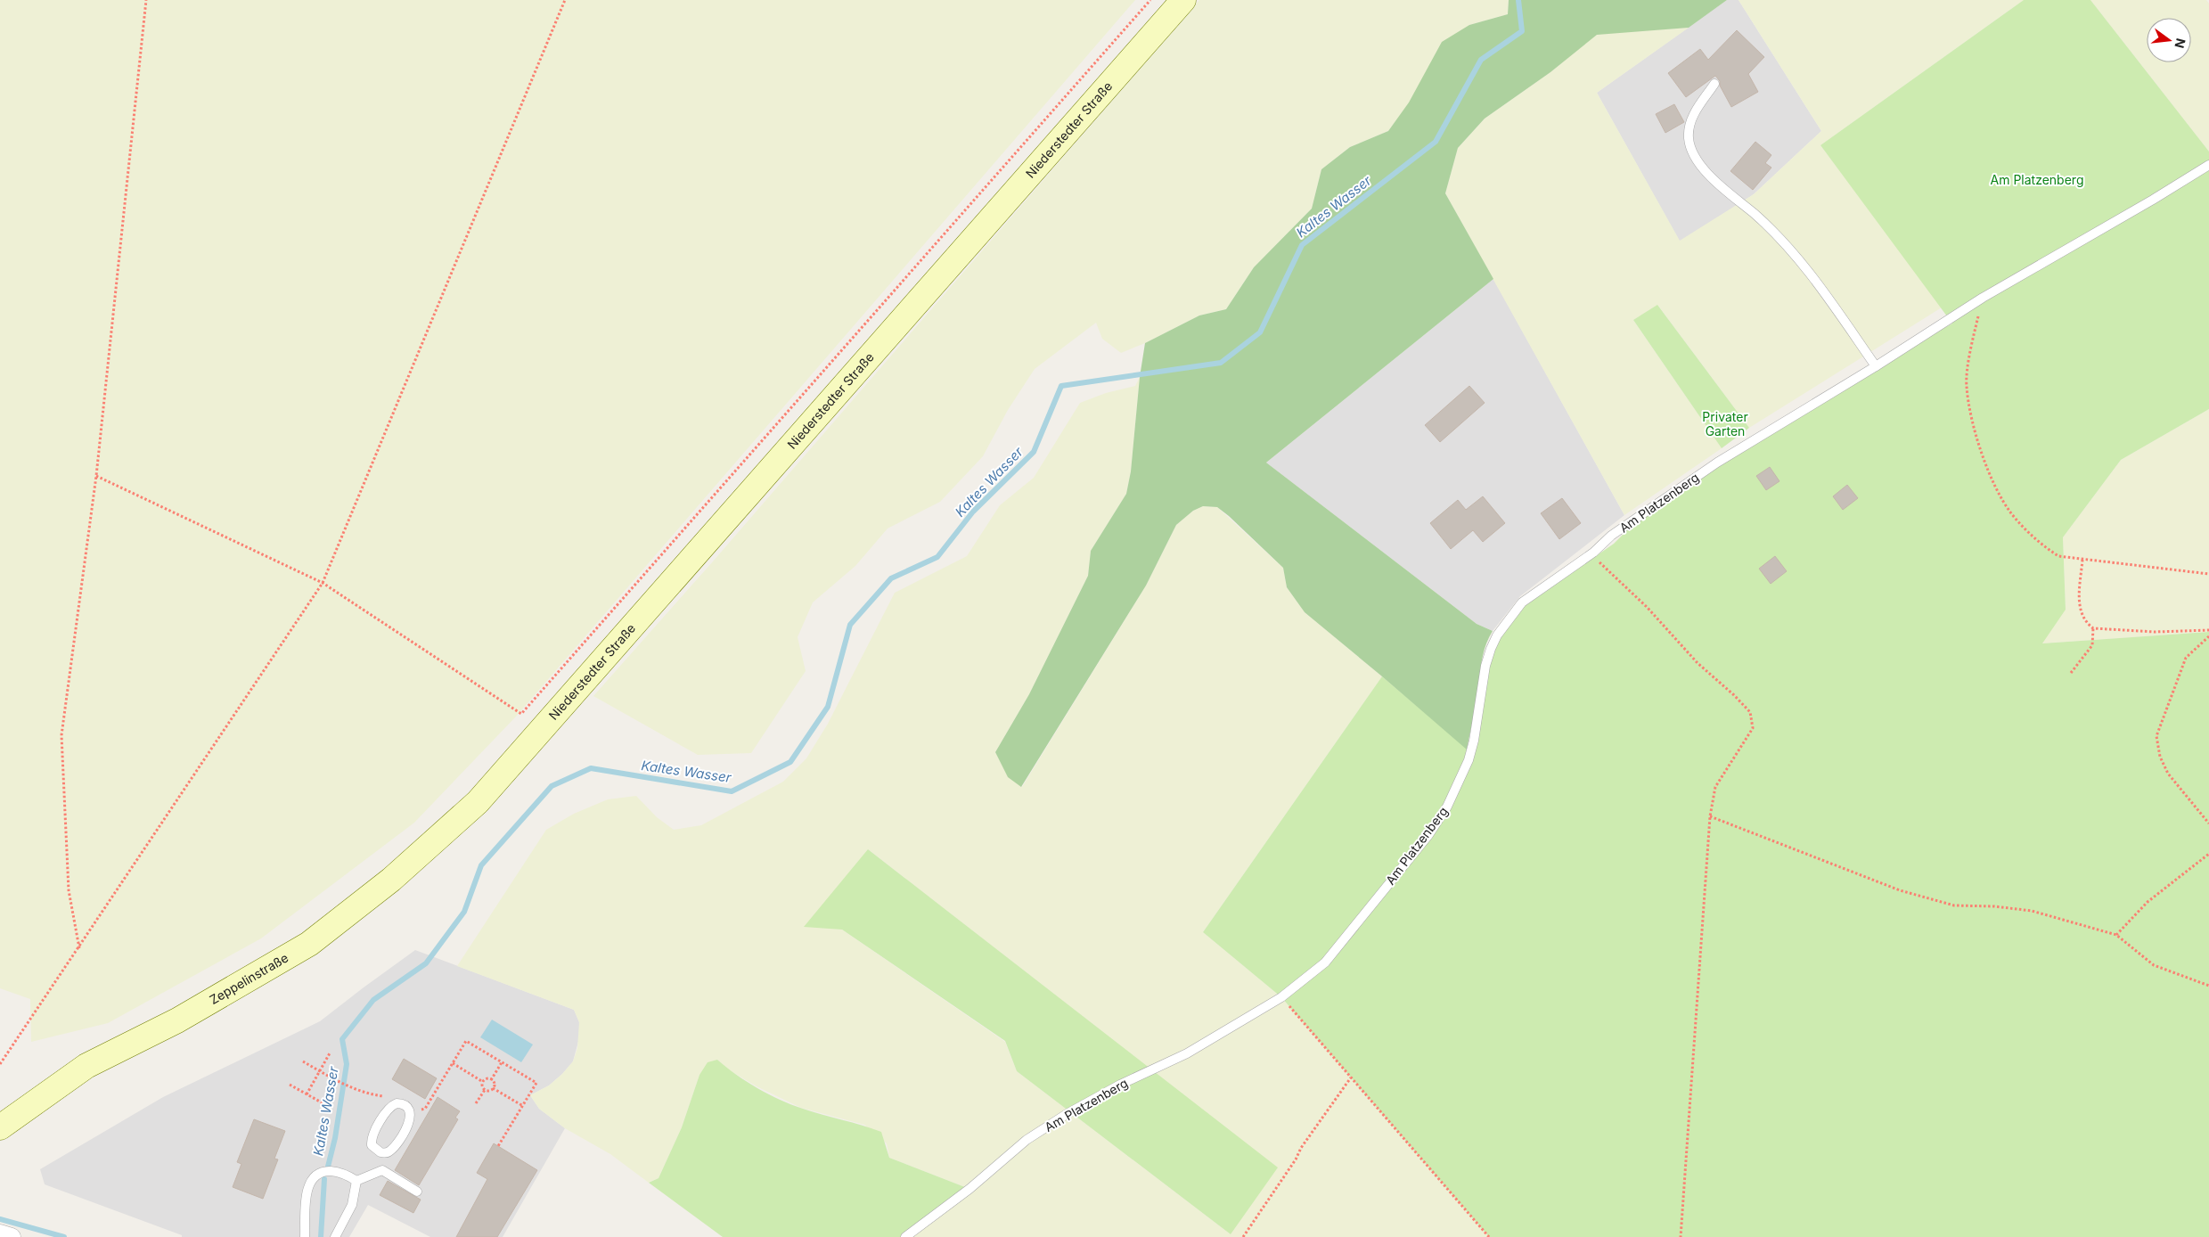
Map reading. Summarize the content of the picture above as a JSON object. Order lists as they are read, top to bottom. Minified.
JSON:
{"streets":{"main road":["Niederstedter Straße","Zeppelinstraße"],"lane":["Am Platzenberg"]},"crossings":[["Niederstedter Straße","Zeppelinstraße"]],"water":["Kaltes Wasser"],"parks":["Am Platzenberg","Privater Garten"],"north":"right"}
